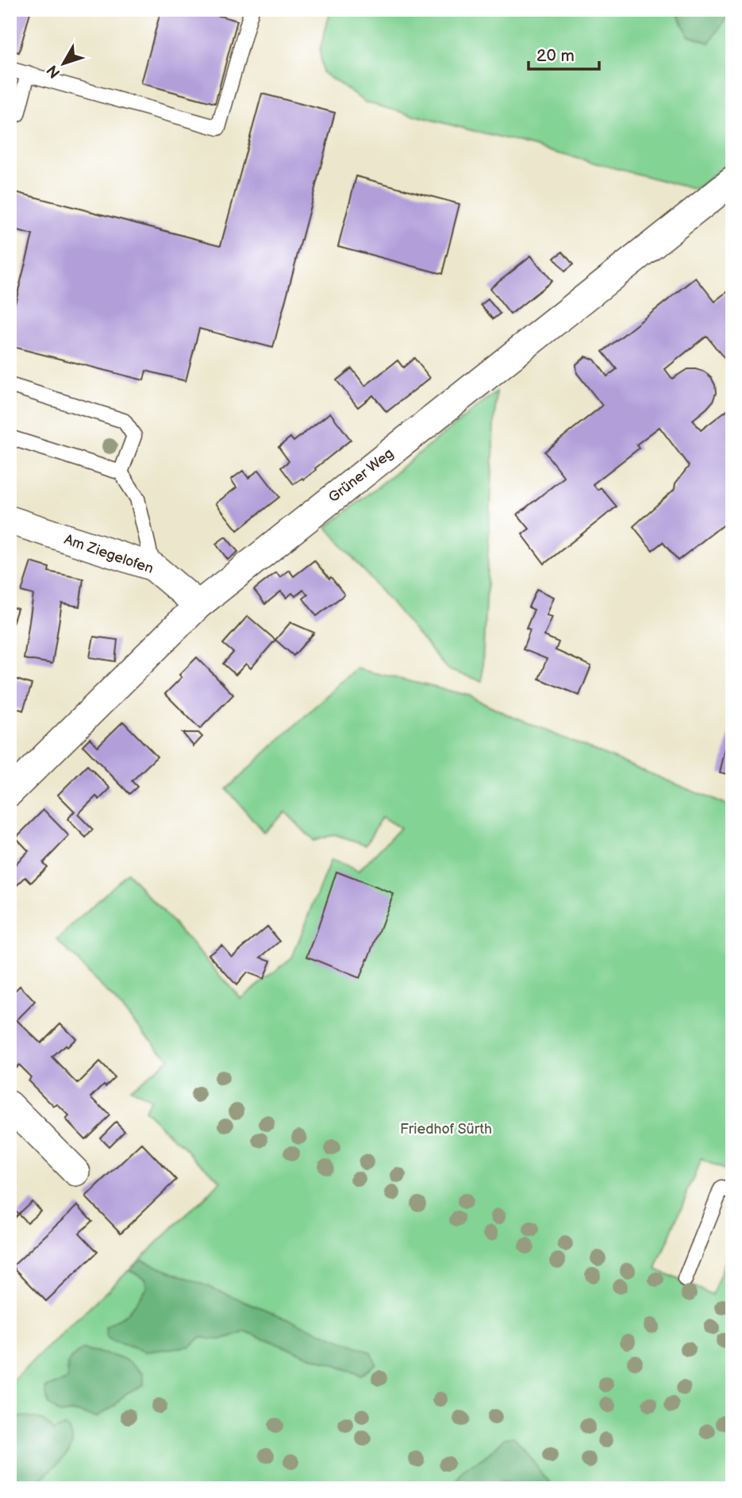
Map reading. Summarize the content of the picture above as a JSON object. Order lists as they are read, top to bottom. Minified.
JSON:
{"streets":{"street":["Grüner Weg","Am Ziegelofen"]},"crossings":[["Grüner Weg","Am Ziegelofen"]],"parks":["Friedhof Sürth"],"scale_bar":"20 m","north":"bottom left"}
